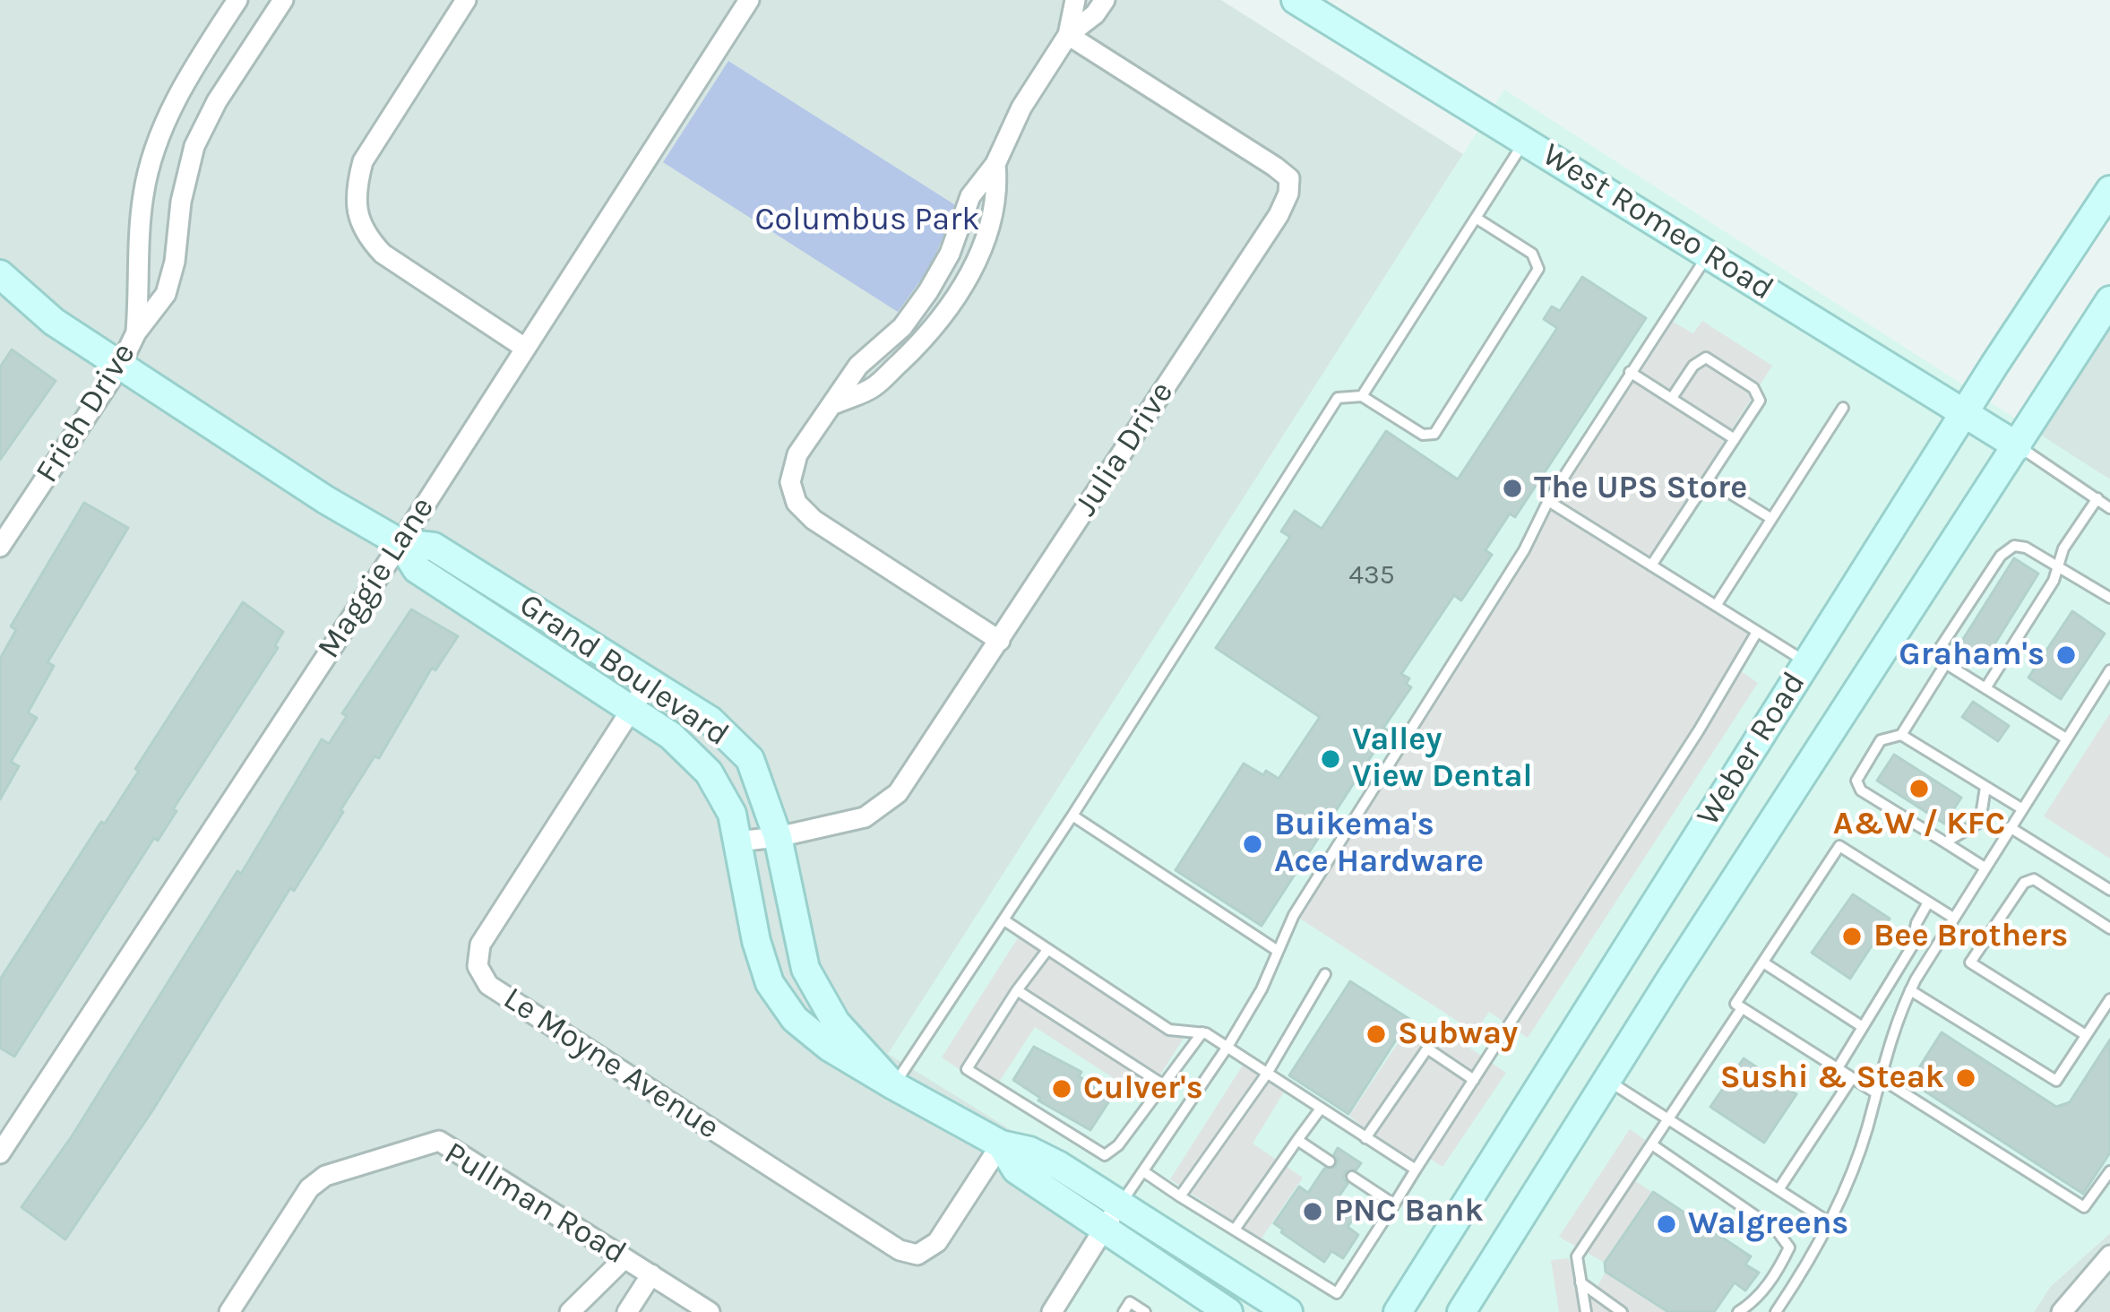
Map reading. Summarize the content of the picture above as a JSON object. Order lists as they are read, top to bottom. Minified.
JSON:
{"streets":{"main road":["West Romeo Road","Grand Boulevard","Weber Road"],"street":["Frieh Drive","Julia Drive","Maggie Lane","Le Moyne Avenue","Pullman Road"]},"crossings":[["West Romeo Road","Weber Road"],["Frieh Drive","Grand Boulevard"],["Julia Drive","Grand Boulevard"],["Maggie Lane","Grand Boulevard"],["Grand Boulevard","Le Moyne Avenue"]],"parks":["Columbus Park"],"places":["The UPS Store","Graham's","Valley View Dental","A&W / KFC","Buikema's Ace Hardware","Bee Brothers","Subway","Sushi & Steak","Culver's","PNC Bank","Walgreens"],"house_numbers":["435"]}
